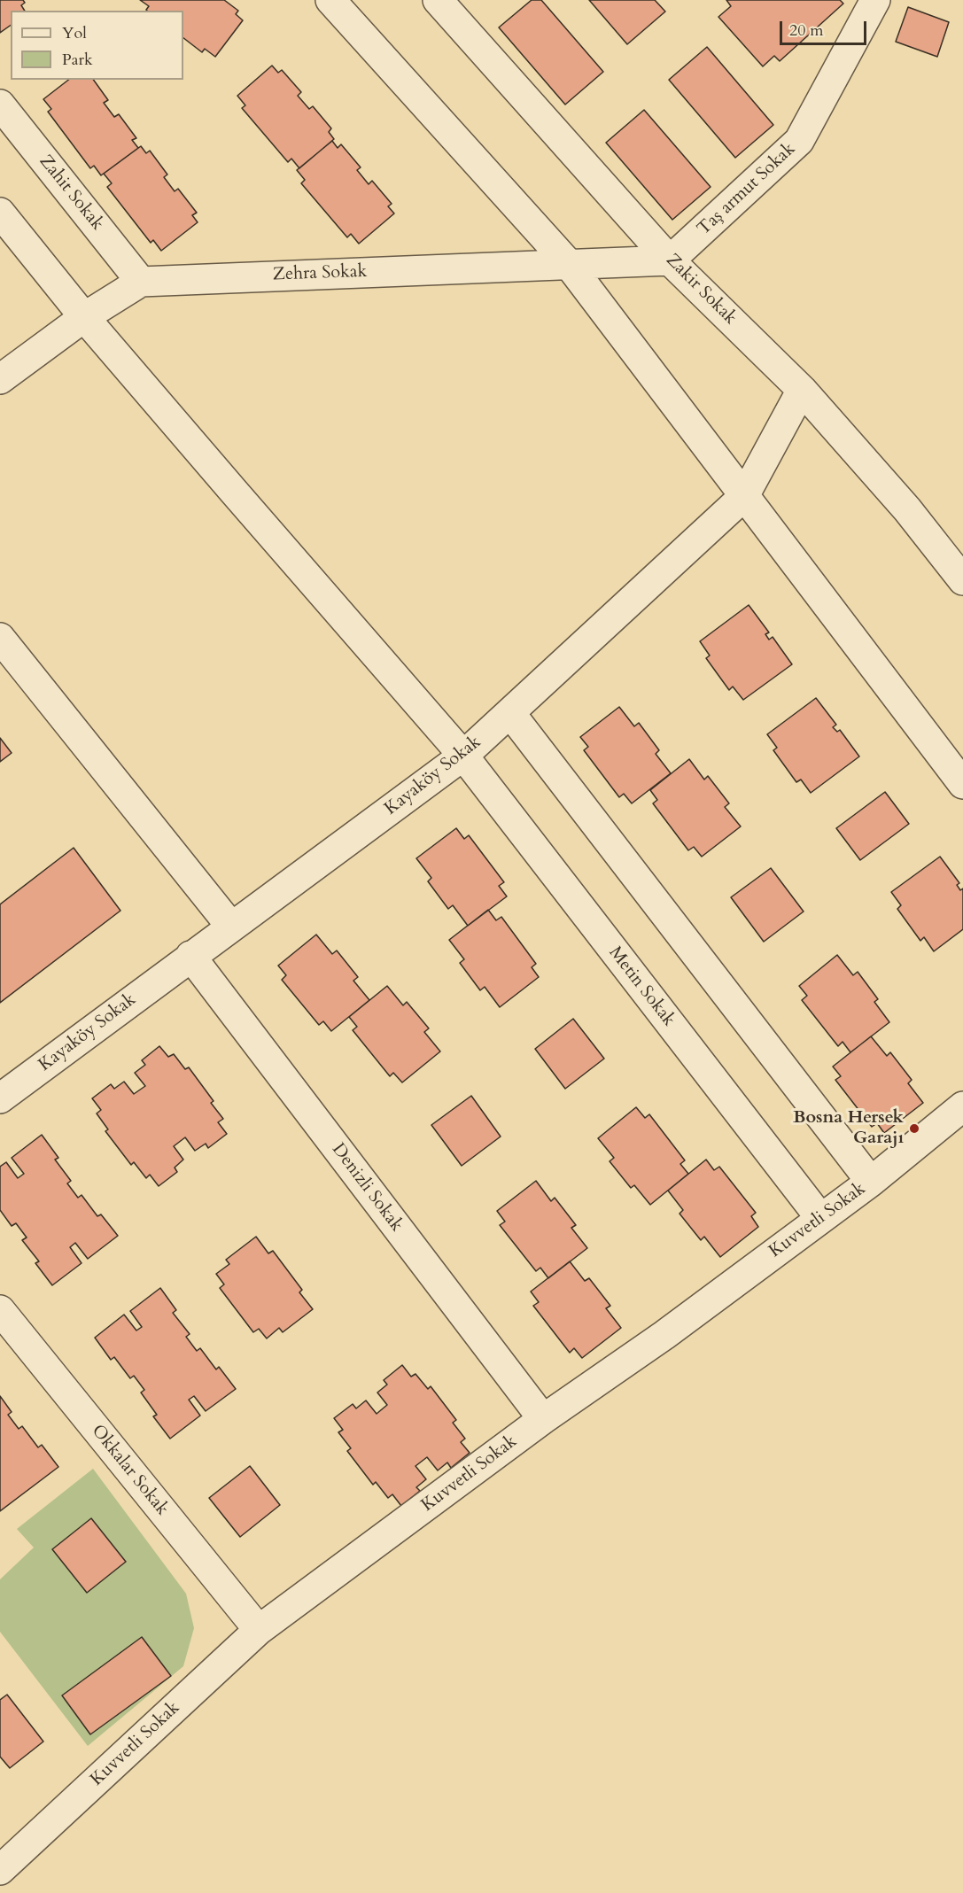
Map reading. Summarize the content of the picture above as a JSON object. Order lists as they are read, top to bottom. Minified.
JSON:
{"streets":{"street":["Taş armut Sokak","Zahit Sokak","Zehra Sokak","Zakir Sokak","Kayaköy Sokak","Metin Sokak","Denizli Sokak","Kuvvetli Sokak","Okkalar Sokak"]},"crossings":[["Taş armut Sokak","Zehra Sokak"],["Taş armut Sokak","Zakir Sokak"],["Zahit Sokak","Zehra Sokak"],["Zehra Sokak","Zakir Sokak"],["Zehra Sokak","Metin Sokak"],["Zakir Sokak","Kayaköy Sokak"],["Kayaköy Sokak","Metin Sokak"],["Kayaköy Sokak","Denizli Sokak"],["Metin Sokak","Kuvvetli Sokak"],["Denizli Sokak","Kuvvetli Sokak"],["Kuvvetli Sokak","Okkalar Sokak"]],"places":["Bosna Hersek Garajı"],"legend":["Yol","Park"],"scale_bar":"20 m"}
